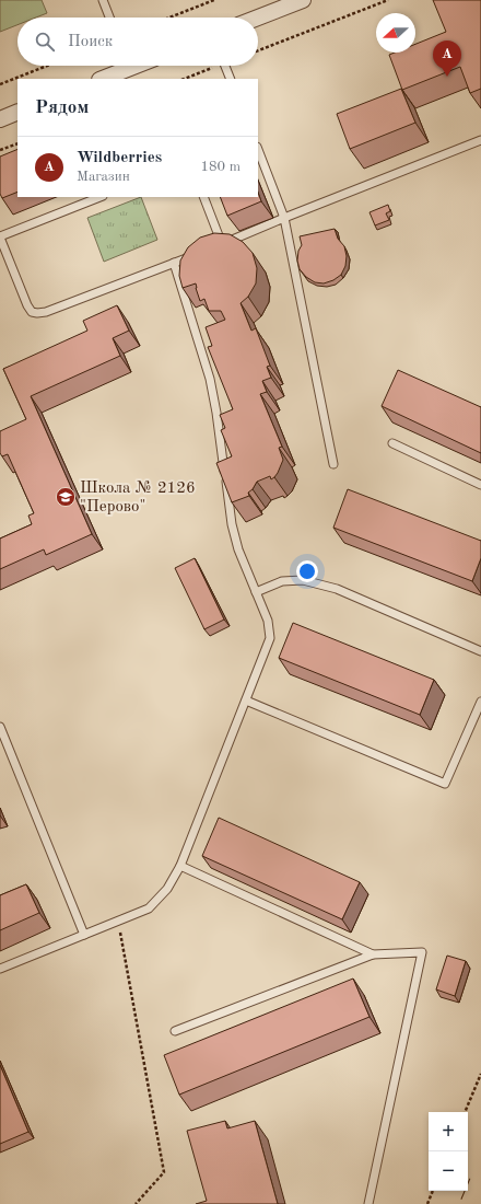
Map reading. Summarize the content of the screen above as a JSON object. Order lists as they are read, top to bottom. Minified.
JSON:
{"places":{"school or university":["Школа № 2126 \"Перово\""]},"north":"left","page":{"search":"Поиск","pins":"A","heading":"Рядом","list":[{"mark":"A","name":"Wildberries","note":"Магазин","value":"180 m"}],"map_buttons":["+","−"]}}
